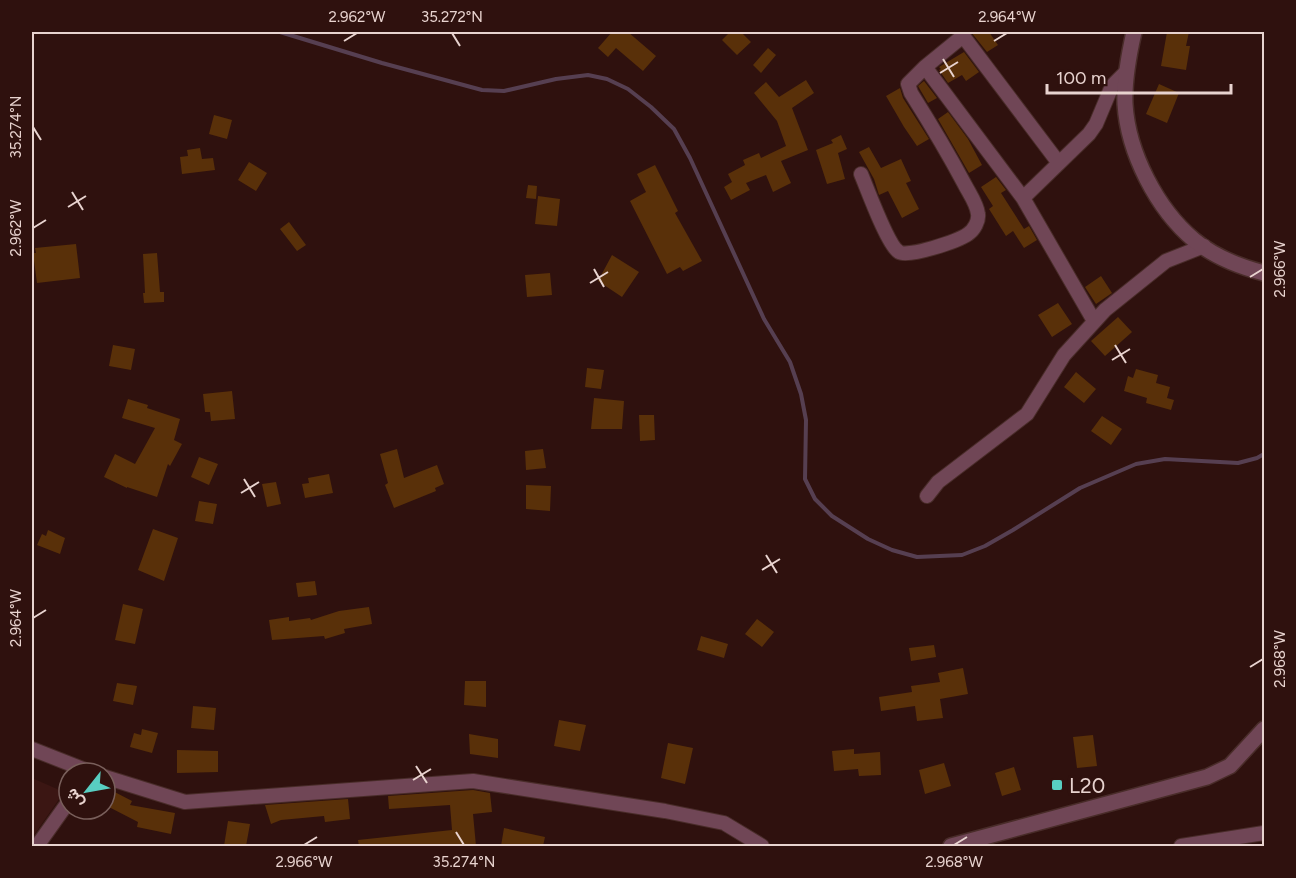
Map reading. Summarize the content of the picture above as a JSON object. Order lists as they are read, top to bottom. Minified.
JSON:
{"places":{"transit":["L20"]},"scale_bar":"100 m","north":"bottom left","coordinates":["2.962°W","35.272°N","2.964°W","35.274°N","2.966°W","2.968°W"]}
